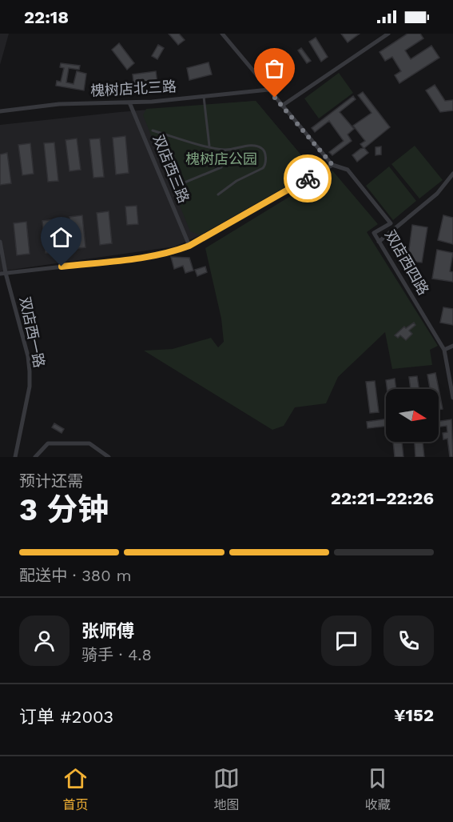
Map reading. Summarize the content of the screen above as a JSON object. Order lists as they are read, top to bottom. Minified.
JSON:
{"streets":{"street":["槐树店北三路","双店西三路","双店西四路","双店西一路"]},"crossings":[["槐树店北三路","双店西三路"],["槐树店北三路","双店西四路"]],"parks":["槐树店公园"],"north":"right","page":{"status":"22:18","heading":["3 分钟","预计还需","22:21–22:26"],"panel":["张师傅","骑手 · 4.8","订单 #2003","¥152"],"bar":"配送中 · 380 m","tabs":["首页","地图","收藏"]}}
